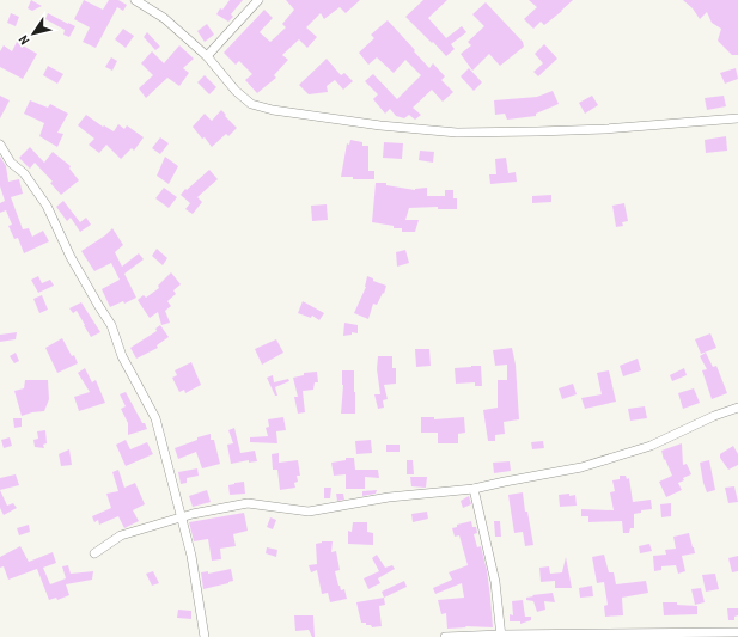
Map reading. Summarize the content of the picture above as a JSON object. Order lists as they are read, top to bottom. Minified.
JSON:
{"north":"bottom left"}
